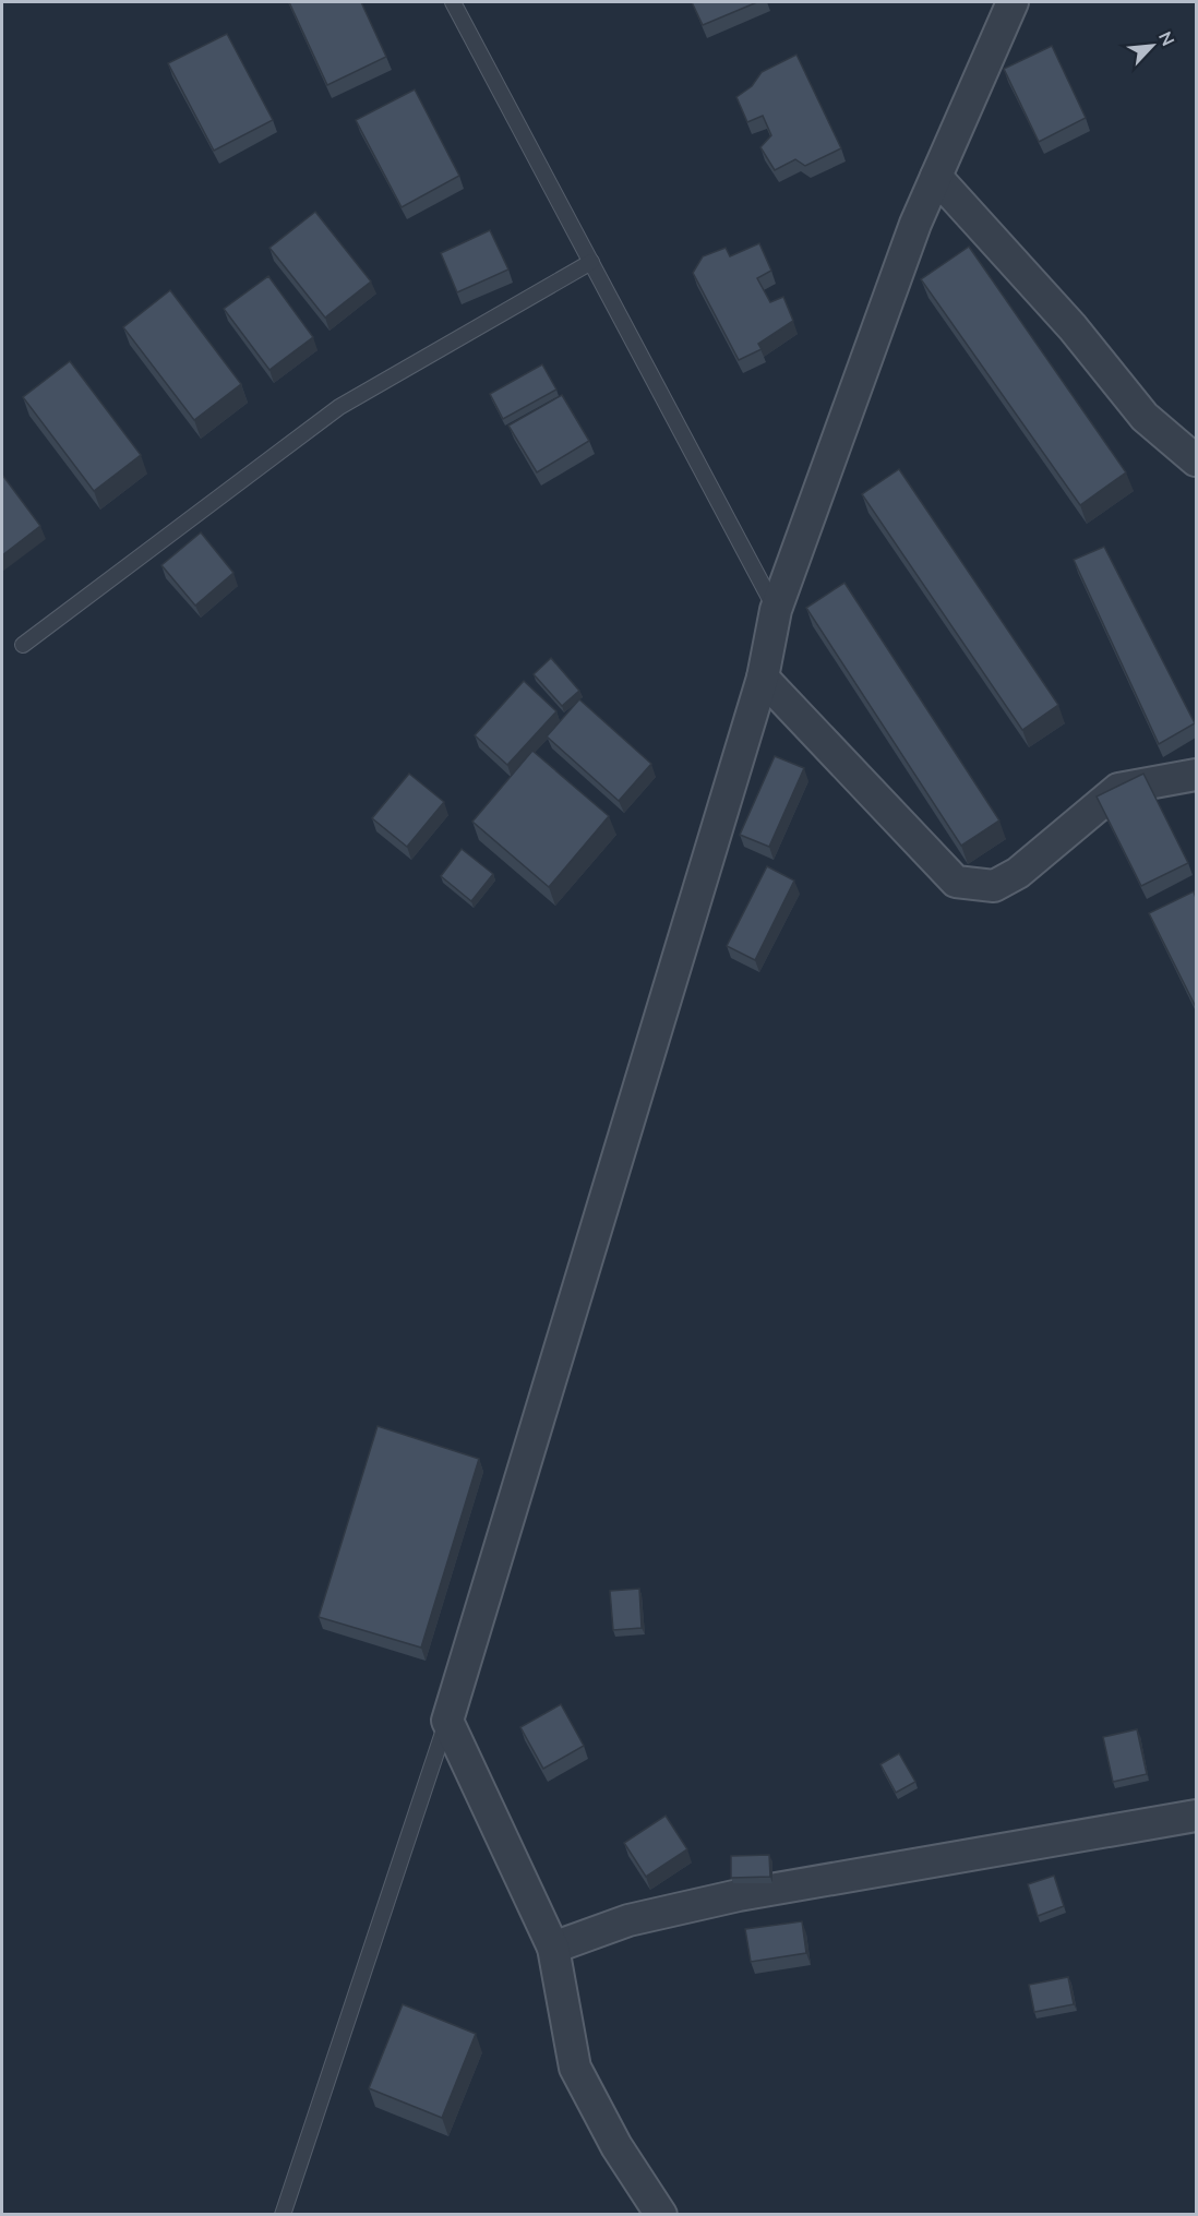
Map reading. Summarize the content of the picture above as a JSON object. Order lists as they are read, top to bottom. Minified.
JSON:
{"north":"top right"}
